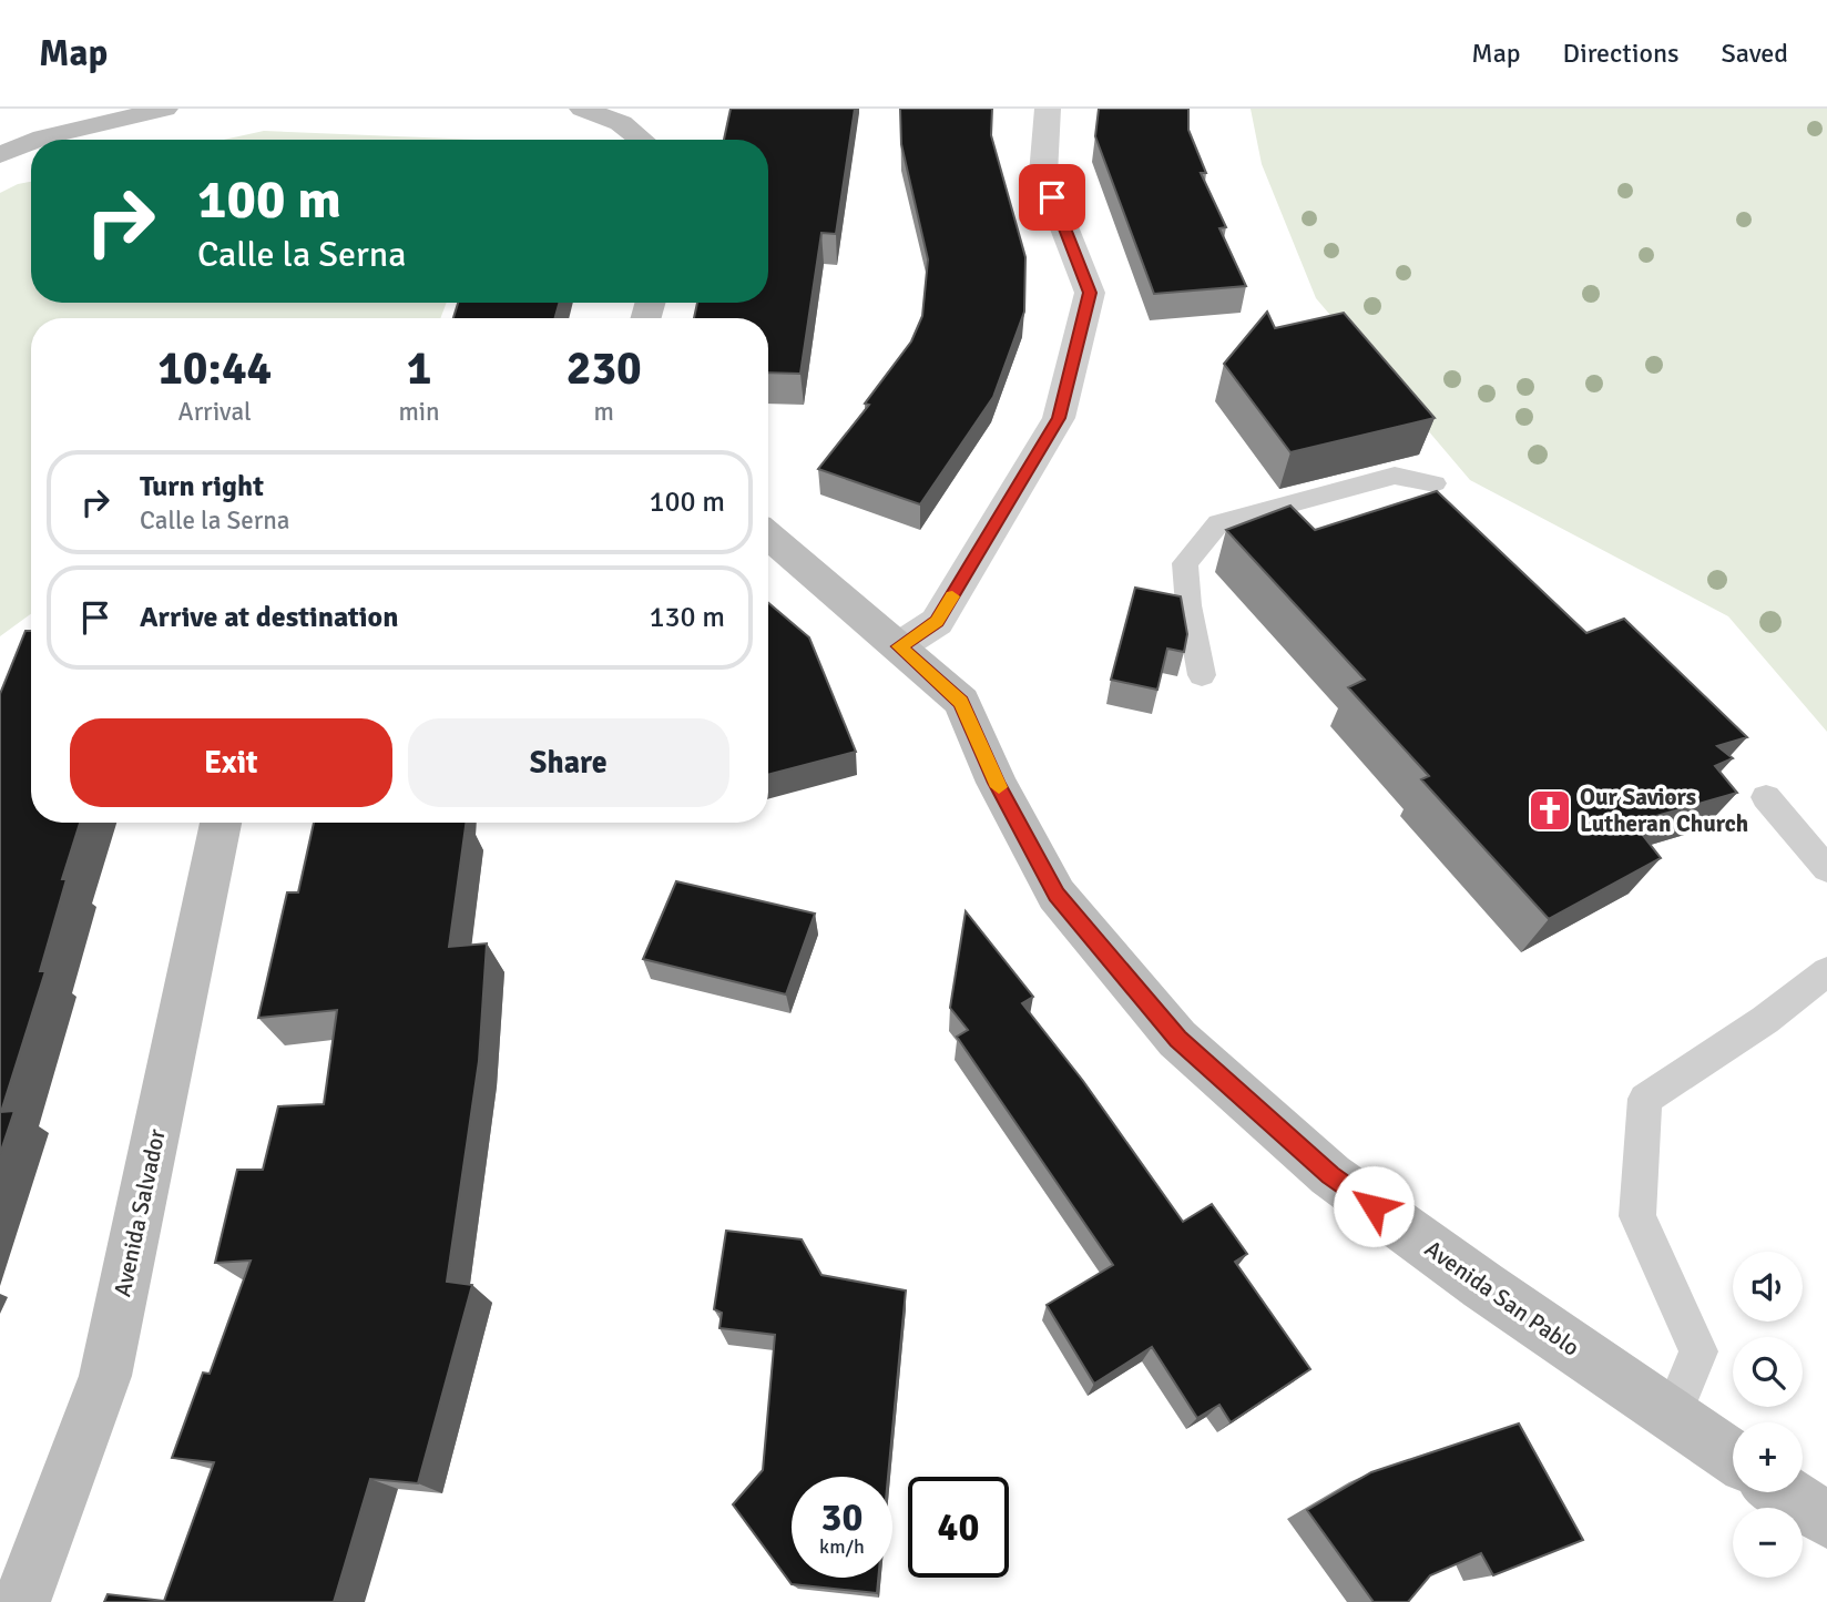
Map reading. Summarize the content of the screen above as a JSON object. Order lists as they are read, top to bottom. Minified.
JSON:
{"streets":{"street":["Avenida Salvador","Avenida San Pablo"]},"places":{"church":["Our Saviors Lutheran Church"]},"page":{"header":"Map","nav":["Map","Directions","Saved"],"turn":["100 m","Calle la Serna"],"eta":["10:44","Arrival","1","min","230","m"],"list":[{"name":"Turn right","note":"Calle la Serna","value":"100 m"},{"name":"Arrive at destination","value":"130 m"}],"buttons":["Exit","Share"],"map_buttons":["+","−"],"speed":"30 km/h","limit":"40"}}
